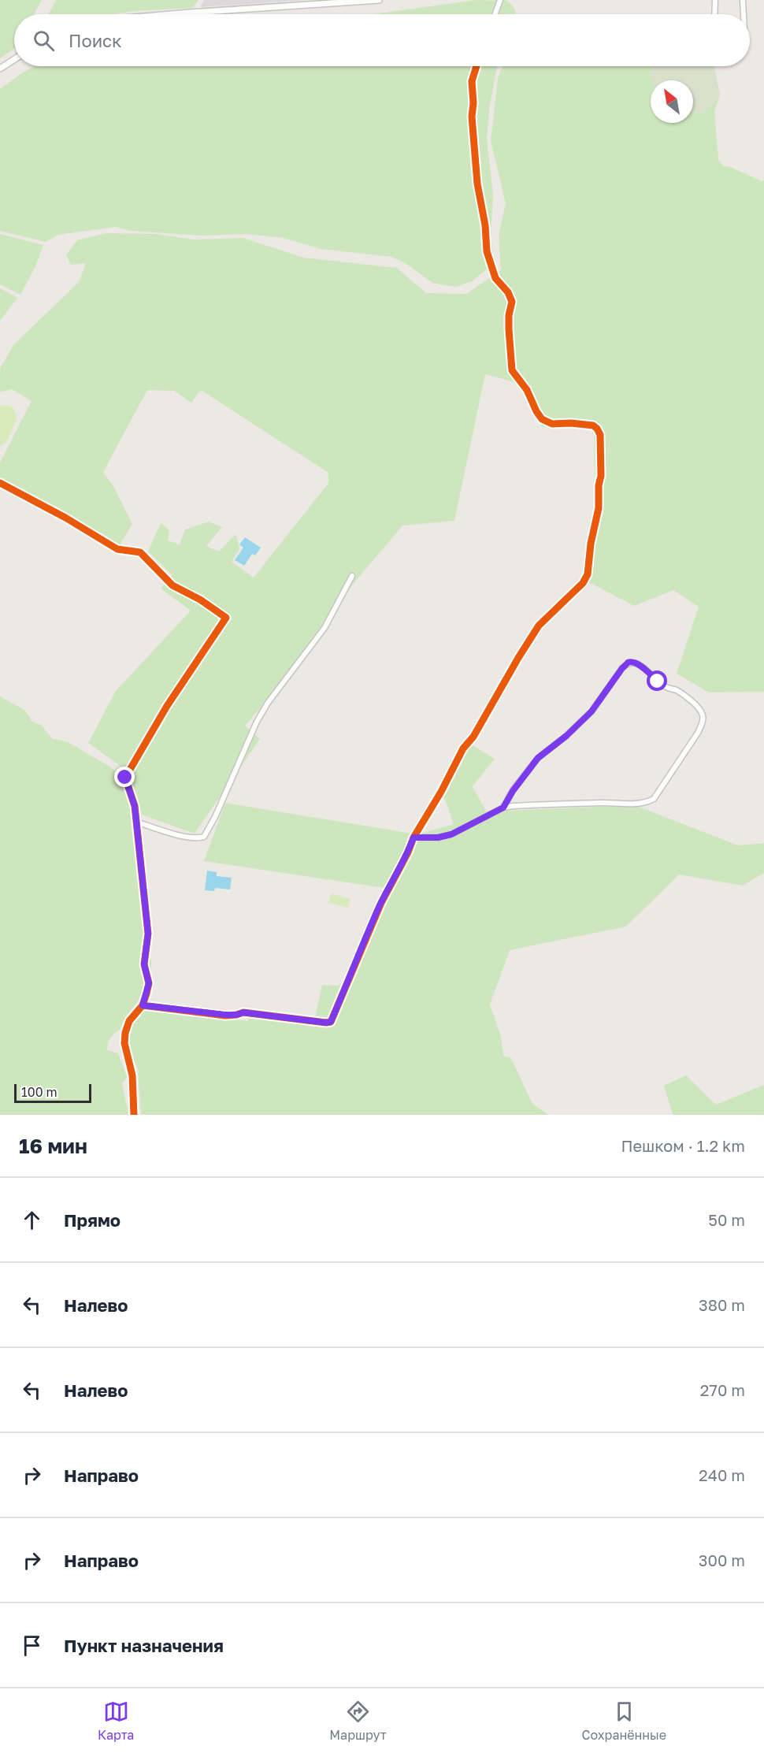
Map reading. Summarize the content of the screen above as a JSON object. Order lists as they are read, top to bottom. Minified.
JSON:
{"scale_bar":"100 m","north":"top left","page":{"search":"Поиск","scale":"100 m","heading":["16 мин","Пешком · 1.2 km"],"list":[["Прямо","50 m"],["Налево","380 m"],["Налево","270 m"],["Направо","240 m"],["Направо","300 m"],"Пункт назначения"],"nav":["Карта","Маршрут","Сохранённые"]}}
